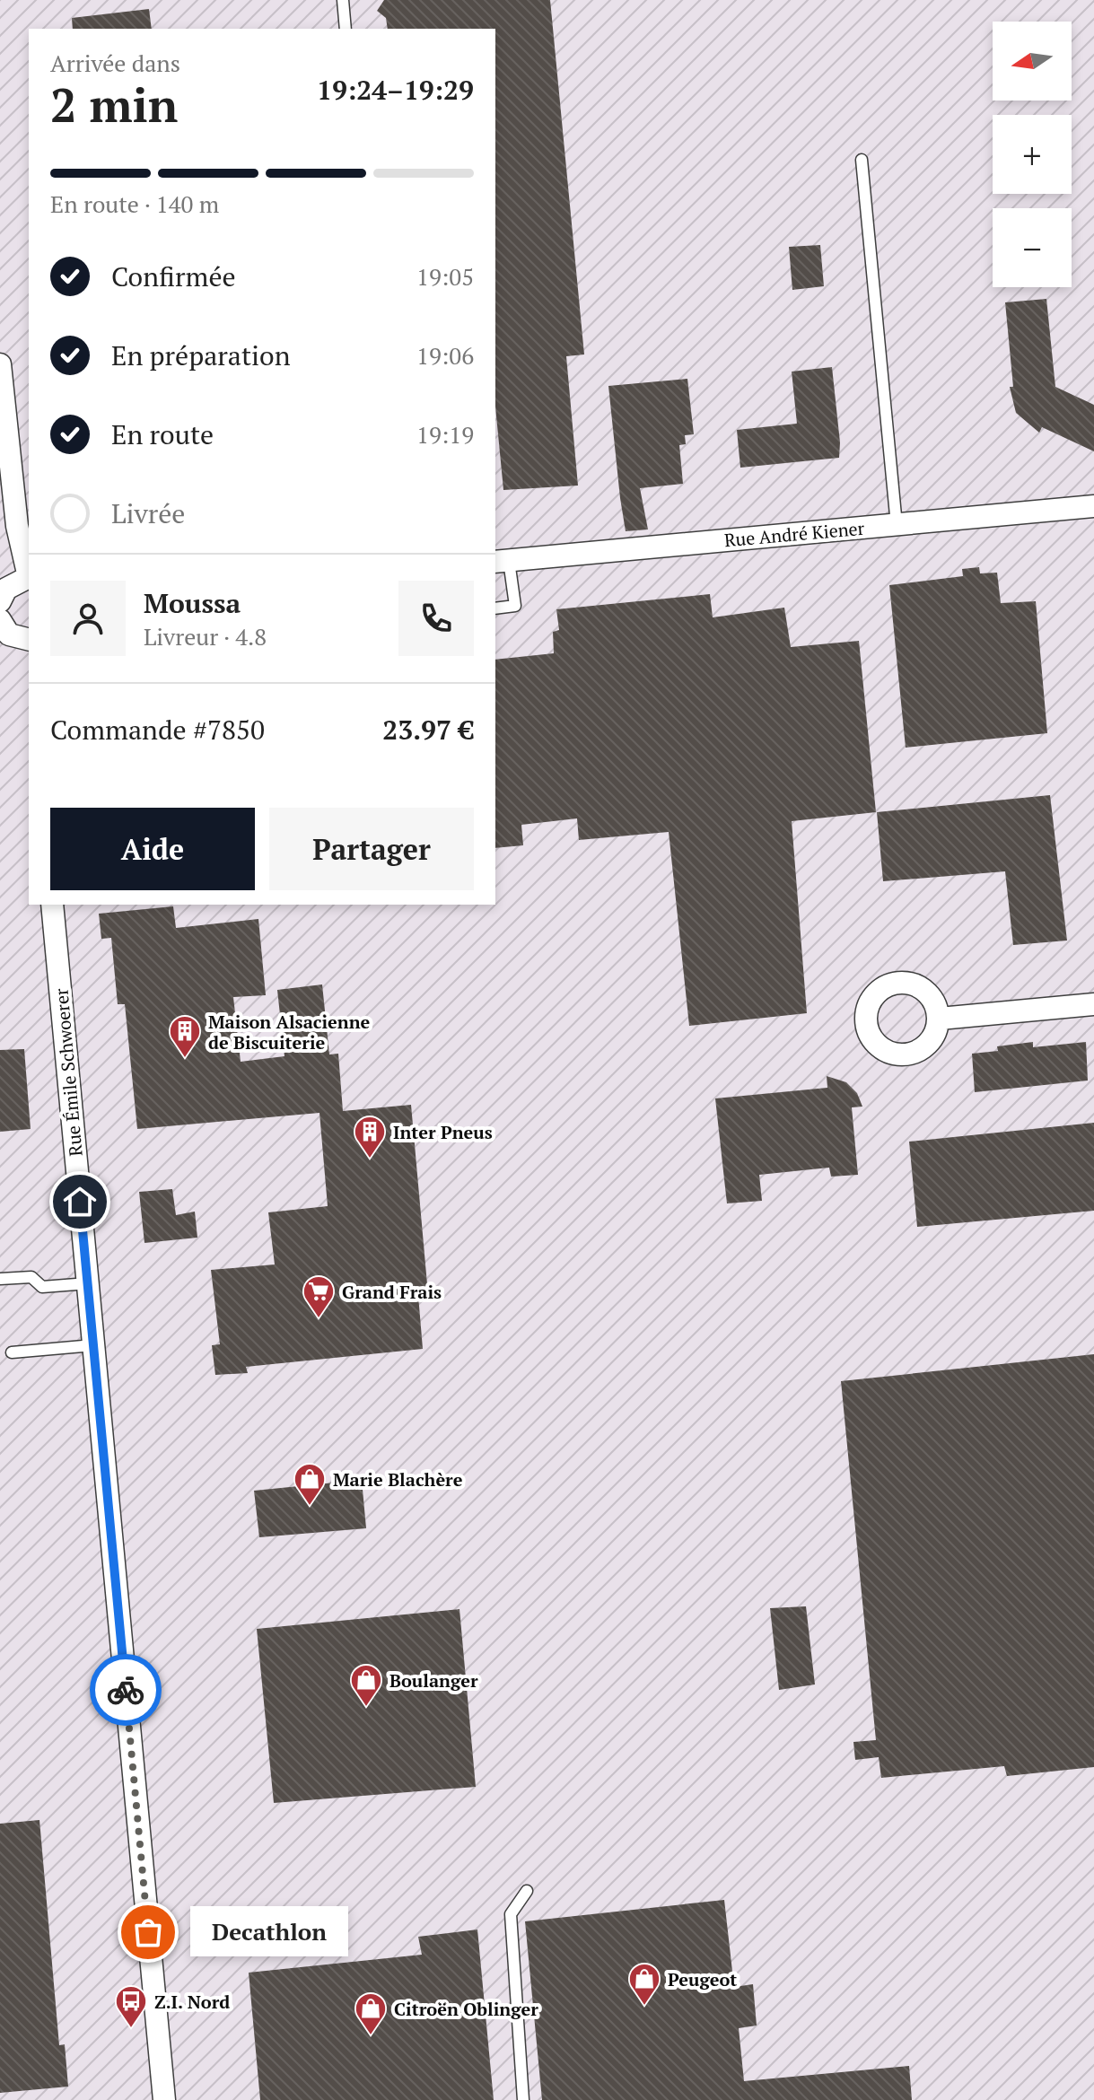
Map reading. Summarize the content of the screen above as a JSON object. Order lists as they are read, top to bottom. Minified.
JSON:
{"streets":{"street":["Rue André Kiener","Rue Émile Schwoerer"]},"places":{"building":["Maison Alsacienne de Biscuiterie","Inter Pneus"],"supermarket":["Grand Frais"],"shop":["Marie Blachère","Boulanger","Peugeot","Citroën Oblinger"],"other":["Decathlon"],"bus stop":["Z.I. Nord"]},"north":"left","page":{"map_buttons":["+","−"],"heading":["2 min","Arrivée dans","19:24–19:29"],"panel":["Moussa","Livreur · 4.8","Commande #7850","23.97 €"],"bar":"En route · 140 m","list":[["Confirmée","19:05"],["En préparation","19:06"],["En route","19:19"],"Livrée"],"buttons":["Aide","Partager"],"bubble":"Decathlon"}}
